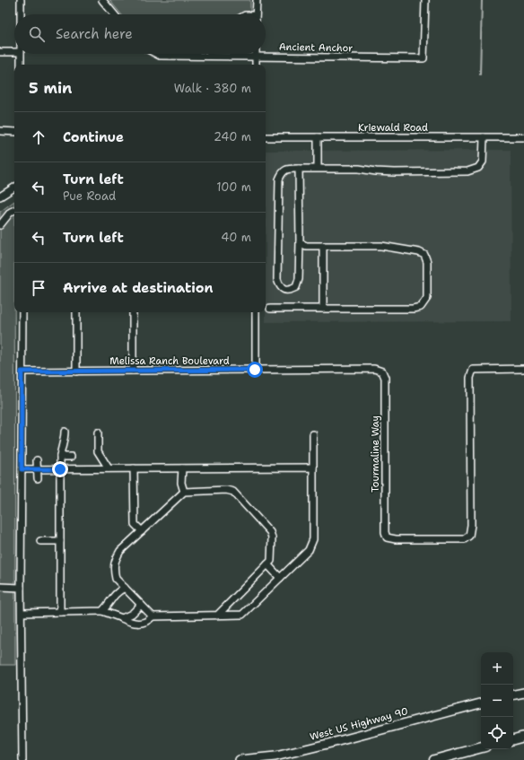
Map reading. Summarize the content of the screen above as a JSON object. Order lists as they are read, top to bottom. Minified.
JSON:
{"streets":{"main road":["West US Highway 90"],"street":["Ancient Anchor","Kriewald Road","Melissa Ranch Boulevard","Tourmaline Way"]},"crossings":[["Melissa Ranch Boulevard","Tourmaline Way"]],"page":{"search":"Search here","heading":["5 min","Walk · 380 m"],"list":[["Continue","240 m"],["Turn left","Pue Road","100 m"],["Turn left","40 m"],"Arrive at destination"],"map_buttons":["+","−"]}}
